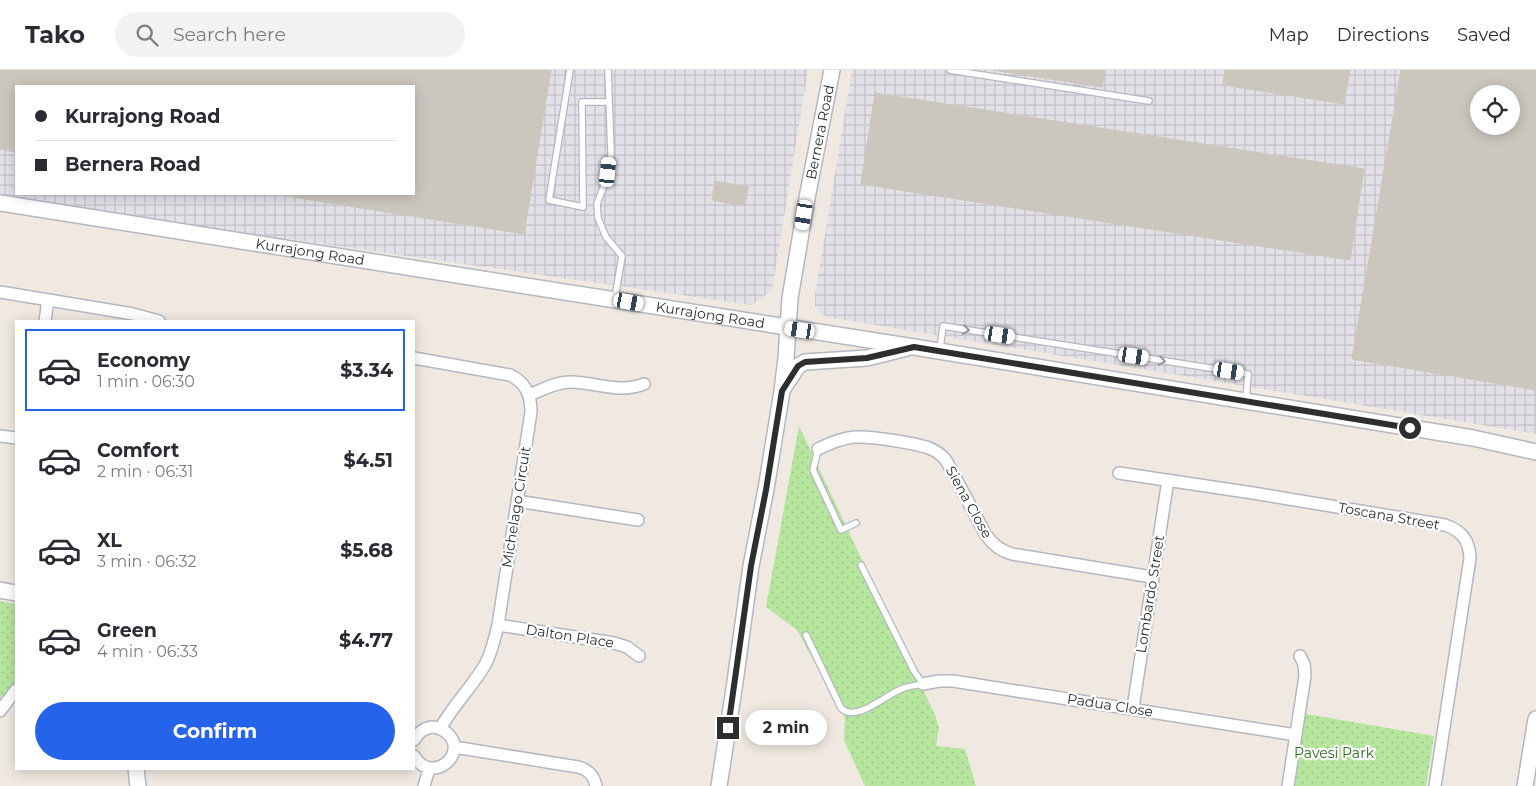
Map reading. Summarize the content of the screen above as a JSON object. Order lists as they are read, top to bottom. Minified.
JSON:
{"streets":{"main road":["Bernera Road","Kurrajong Road"],"street":["Siena Close","Michelago Circuit","Toscana Street","Lombardo Street","Dalton Place","Padua Close"]},"crossings":[["Bernera Road","Kurrajong Road"],["Siena Close","Lombardo Street"],["Michelago Circuit","Dalton Place"],["Toscana Street","Lombardo Street"],["Lombardo Street","Padua Close"]],"parks":["Pavesi Park"],"page":{"header":"Tako","search":"Search here","nav":["Map","Directions","Saved"],"banner":["Kurrajong Road","Bernera Road"],"list":[{"name":"Economy","note":"1 min · 06:30","value":"$3.34"},{"name":"Comfort","note":"2 min · 06:31","value":"$4.51"},{"name":"XL","note":"3 min · 06:32","value":"$5.68"},{"name":"Green","note":"4 min · 06:33","value":"$4.77"}],"buttons":"Confirm","bubble":"2 min"}}
